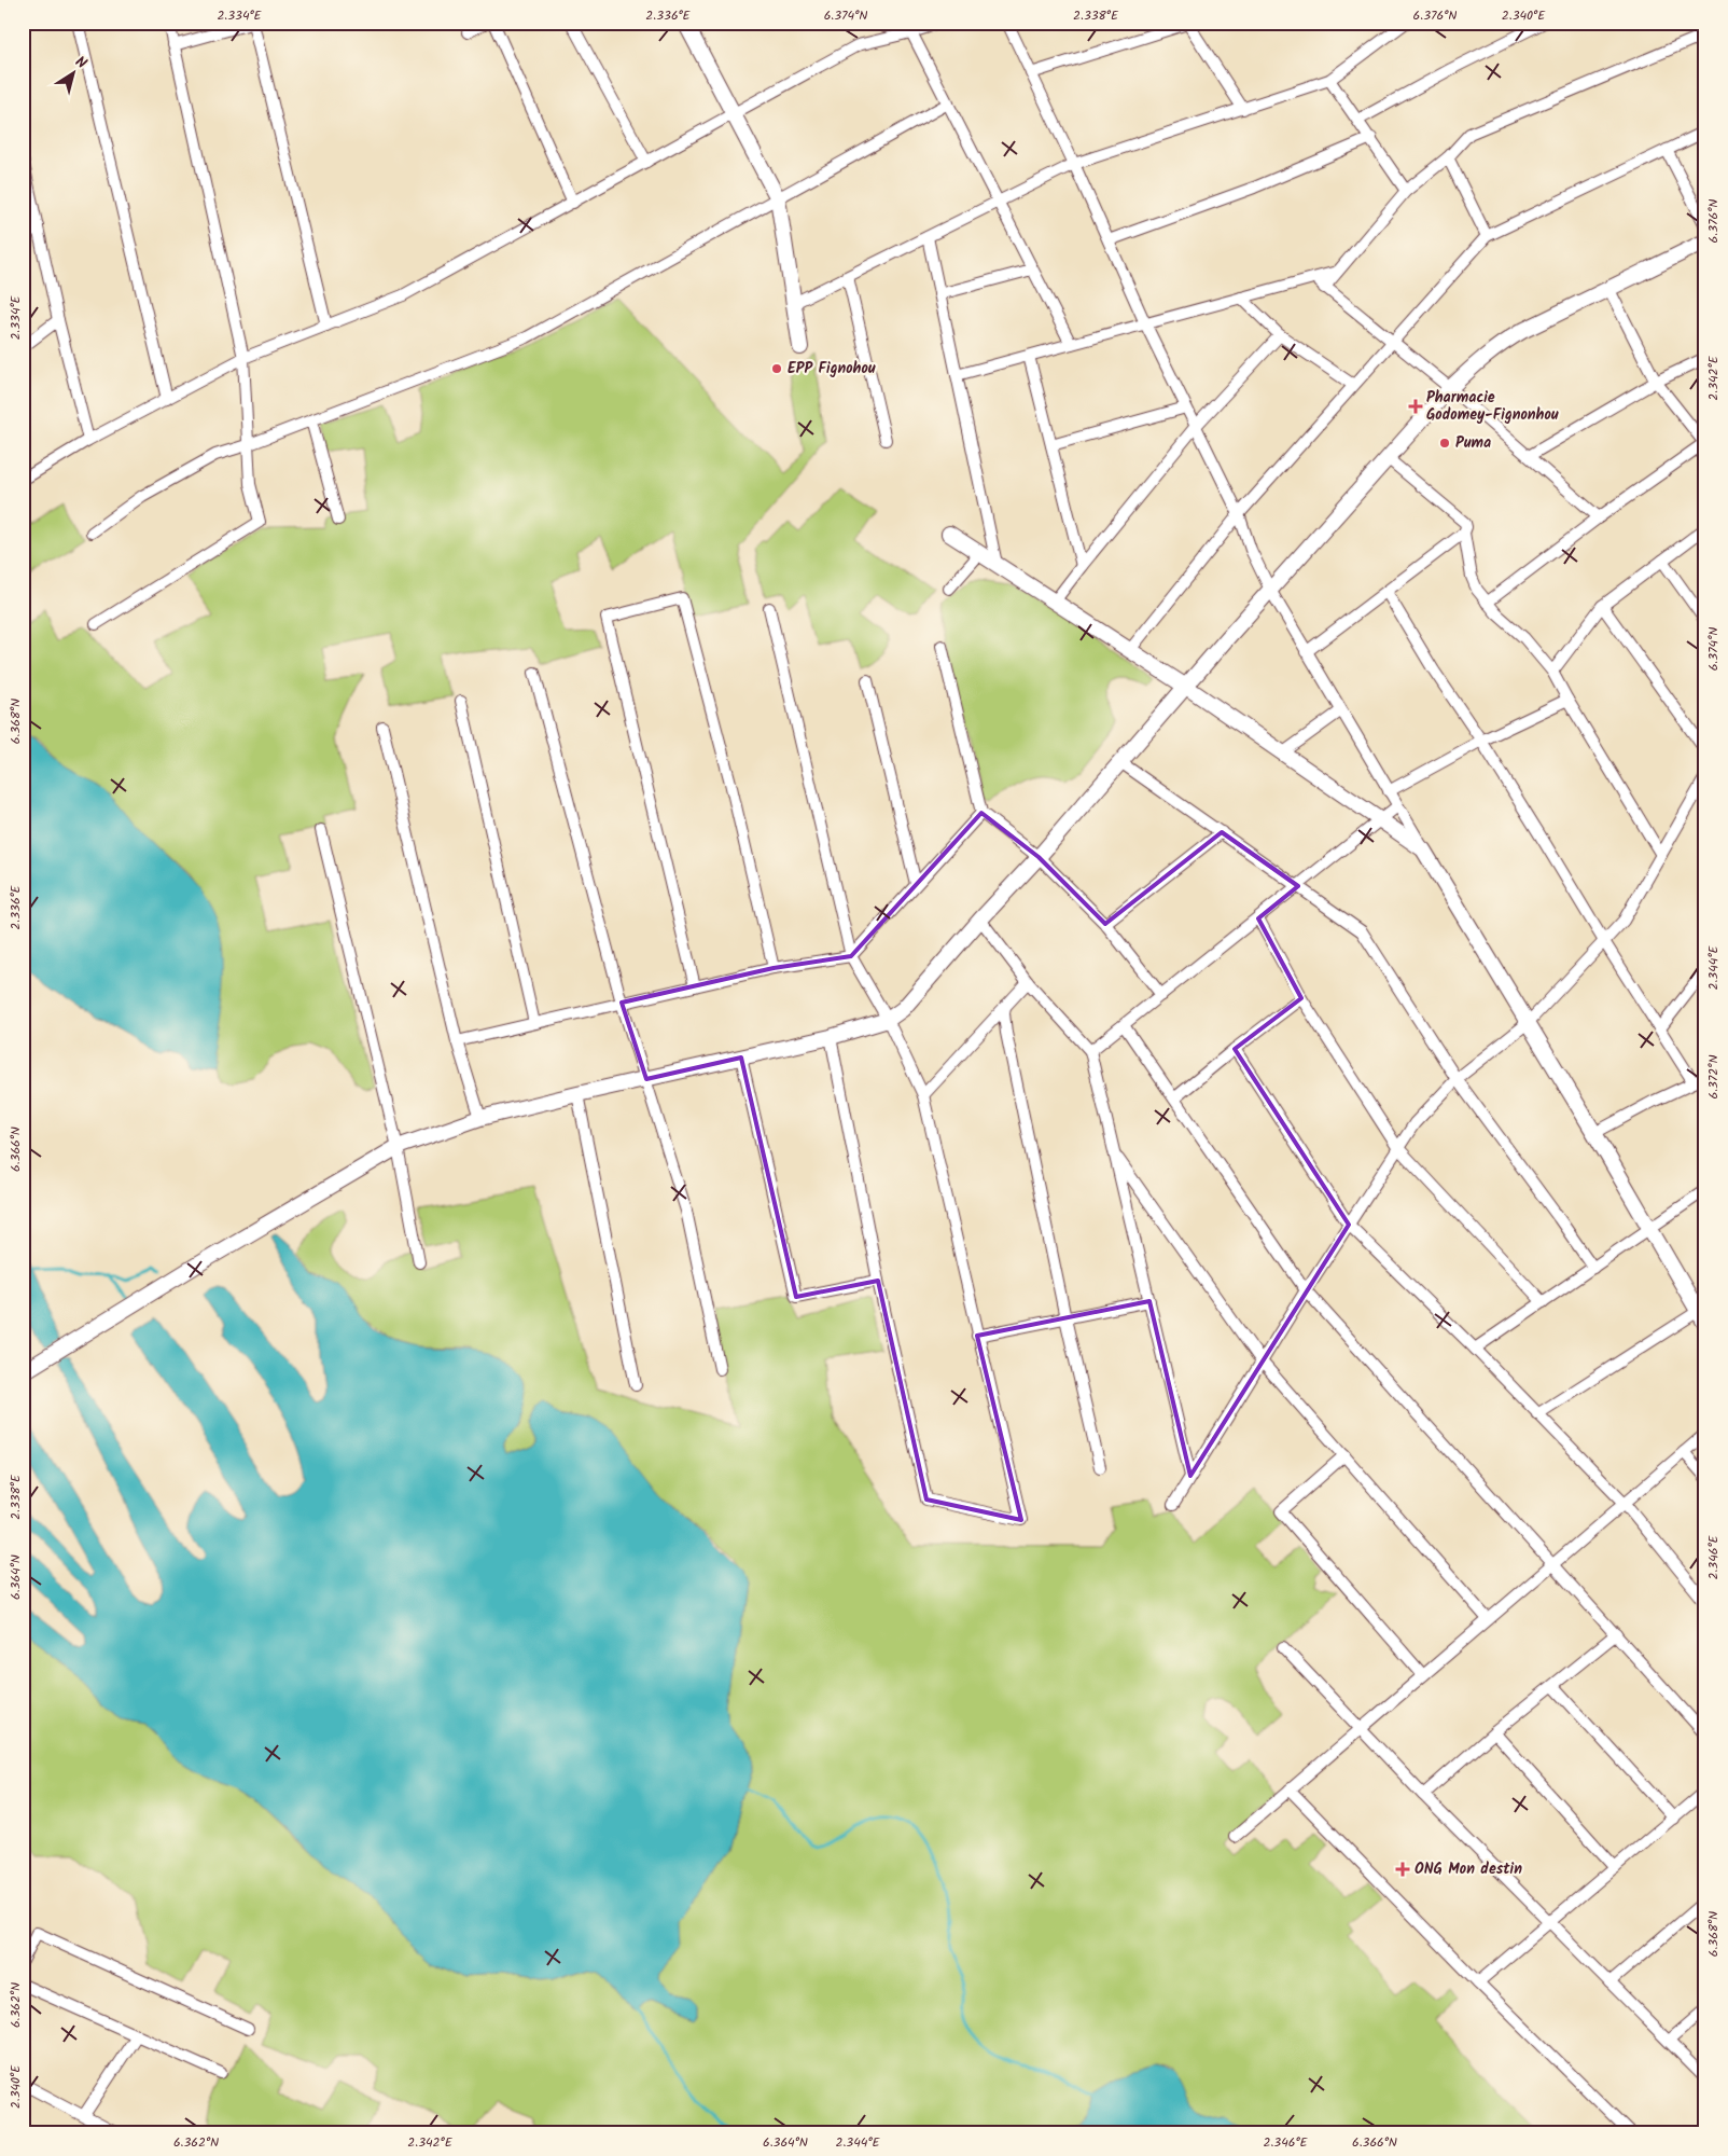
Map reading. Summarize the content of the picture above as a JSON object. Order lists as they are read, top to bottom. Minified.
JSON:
{"places":{"other":["EPP Fignohou","Puma"],"health":["Pharmacie Godomey-Fignonhou","ONG Mon destin"]},"north":"top right","coordinates":["2.334°E","2.336°E","6.374°N","2.338°E","6.376°N","2.340°E","2.342°E","6.368°N","2.344°E","6.372°N","6.366°N","2.346°E","6.364°N","6.362°N"]}
